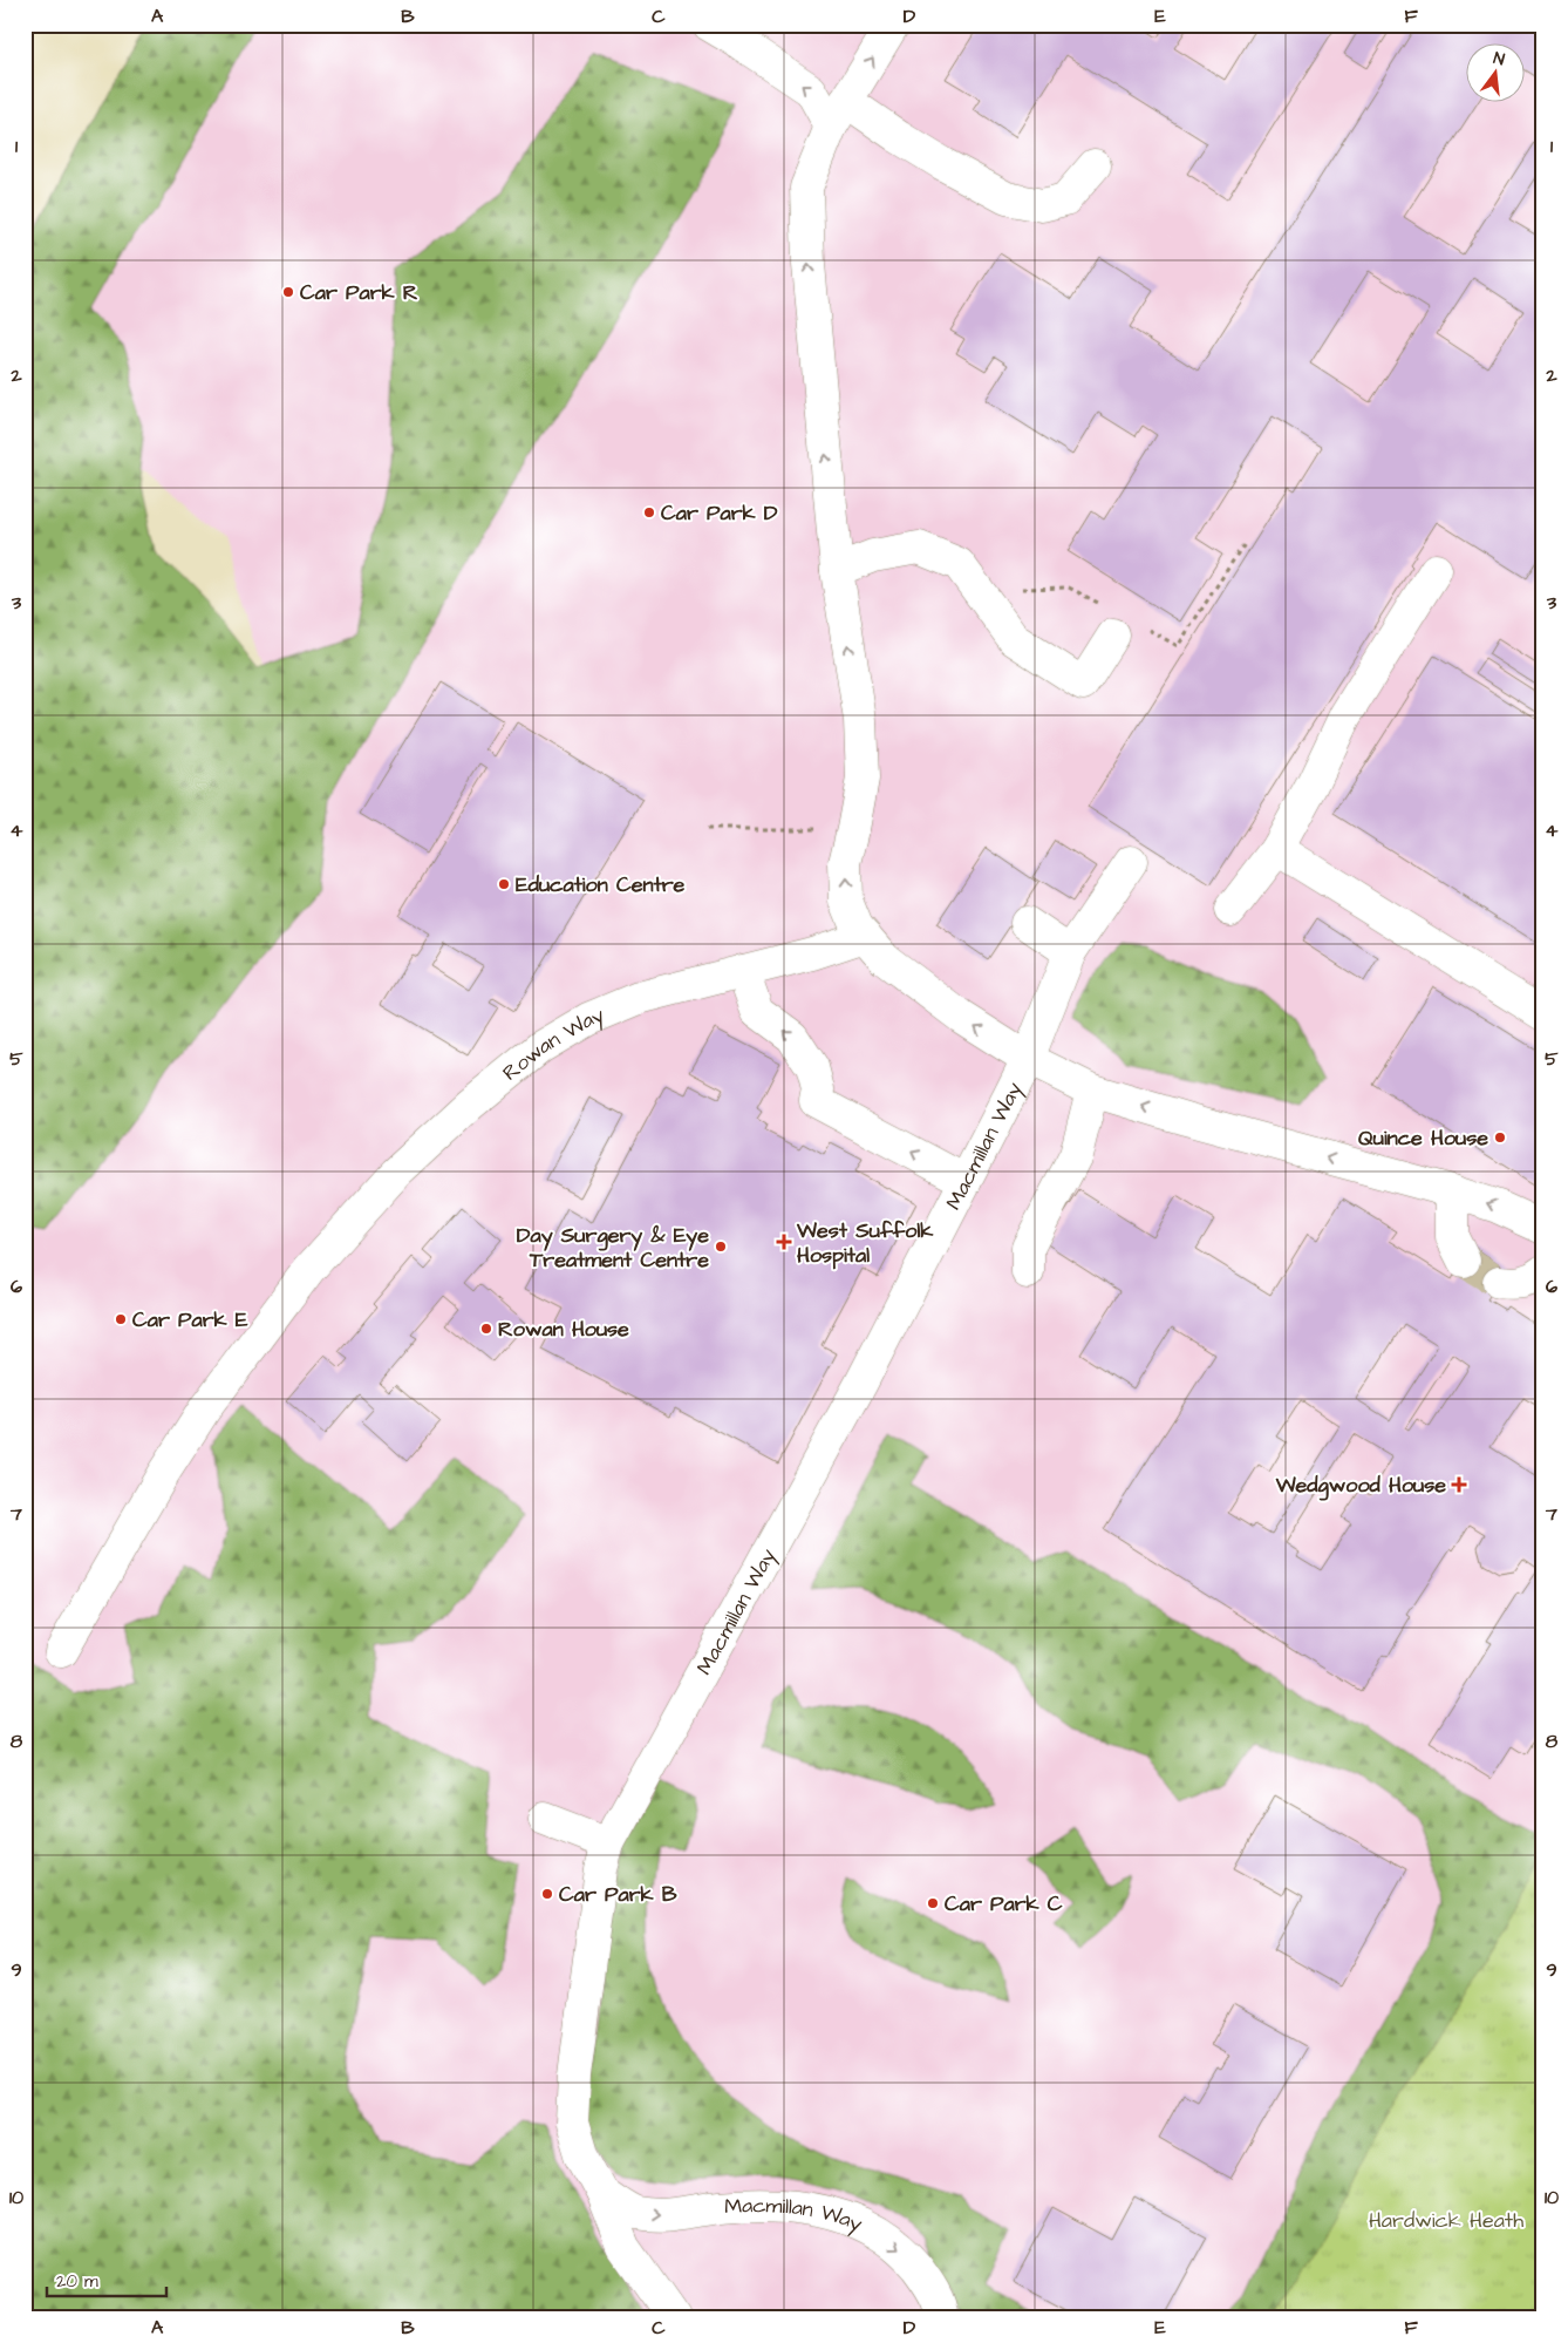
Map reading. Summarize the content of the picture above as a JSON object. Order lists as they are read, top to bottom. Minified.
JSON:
{"streets":{"lane":["Rowan Way","Macmillan Way"]},"parks":["Hardwick Heath"],"places":{"other":["Car Park R","Car Park D","Education Centre","Quince House","Day Surgery & Eye Treatment Centre","Car Park E","Rowan House","Car Park B","Car Park C"],"health":["West Suffolk Hospital","Wedgwood House"]},"scale_bar":"20 m","north":"top","grid":{"columns":["A","B","C","D","E","F"],"rows":["1","2","3","4","5","6","7","8","9","10"]}}
